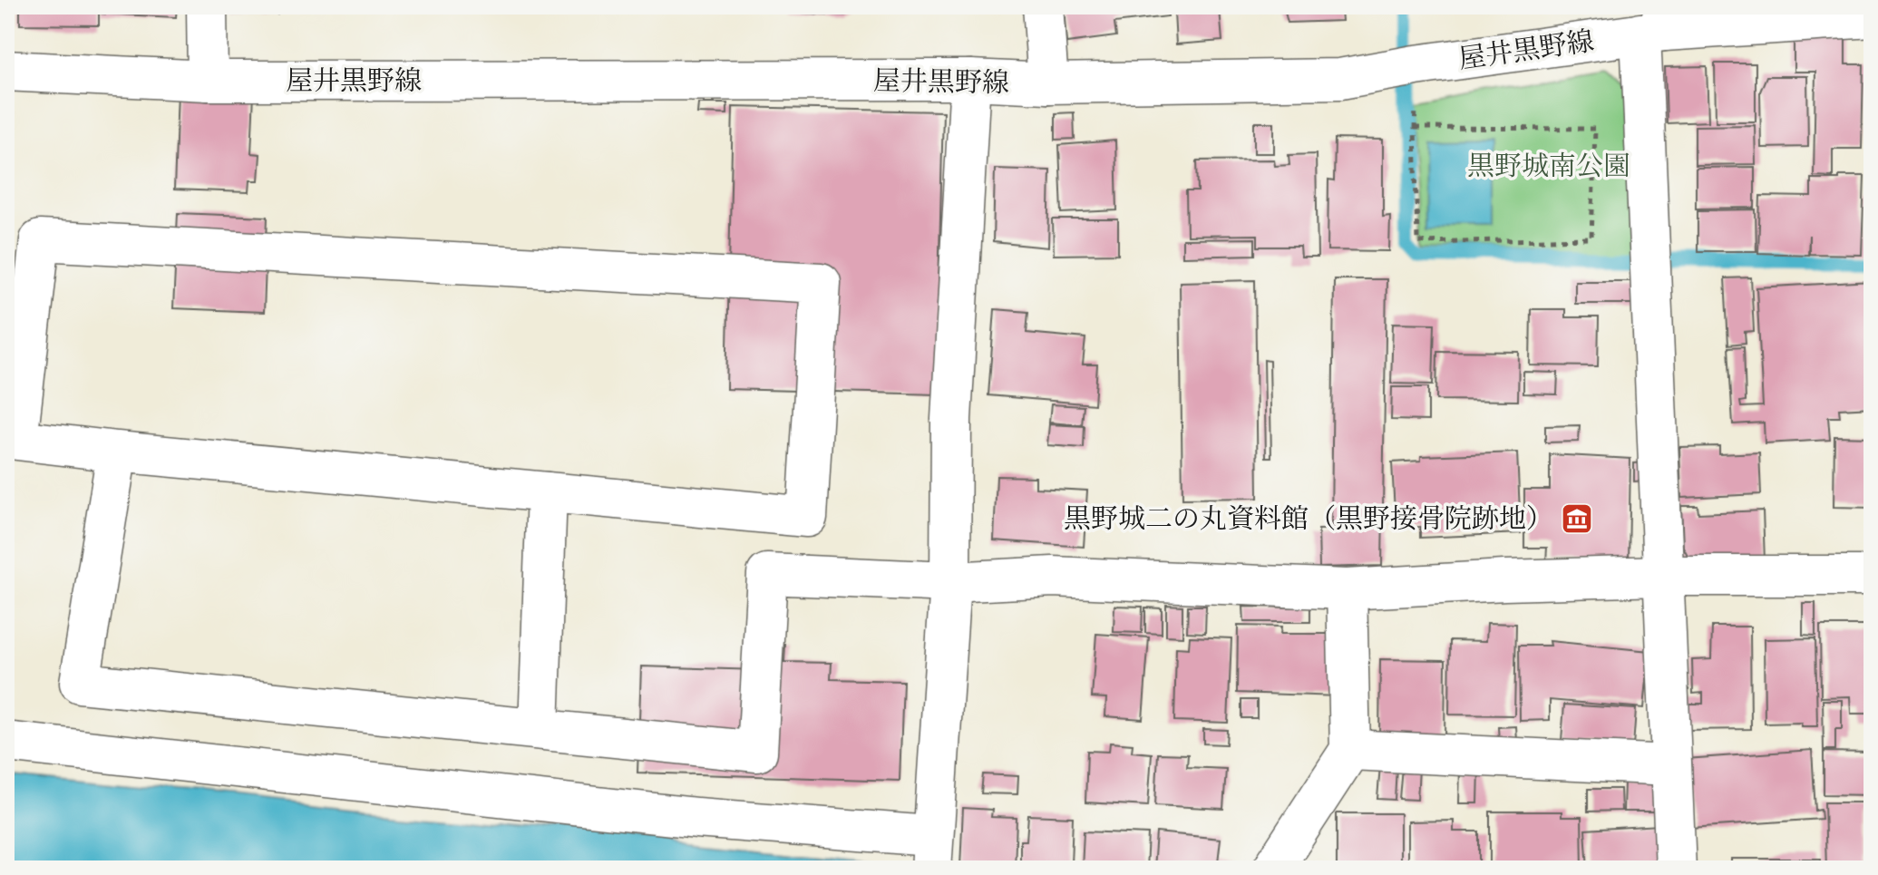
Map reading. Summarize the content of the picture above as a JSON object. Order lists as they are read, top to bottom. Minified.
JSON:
{"streets":{"street":["屋井黒野線"]},"parks":["黒野城南公園"],"places":{"museum":["黒野城二の丸資料館（黒野接骨院跡地）"]}}
